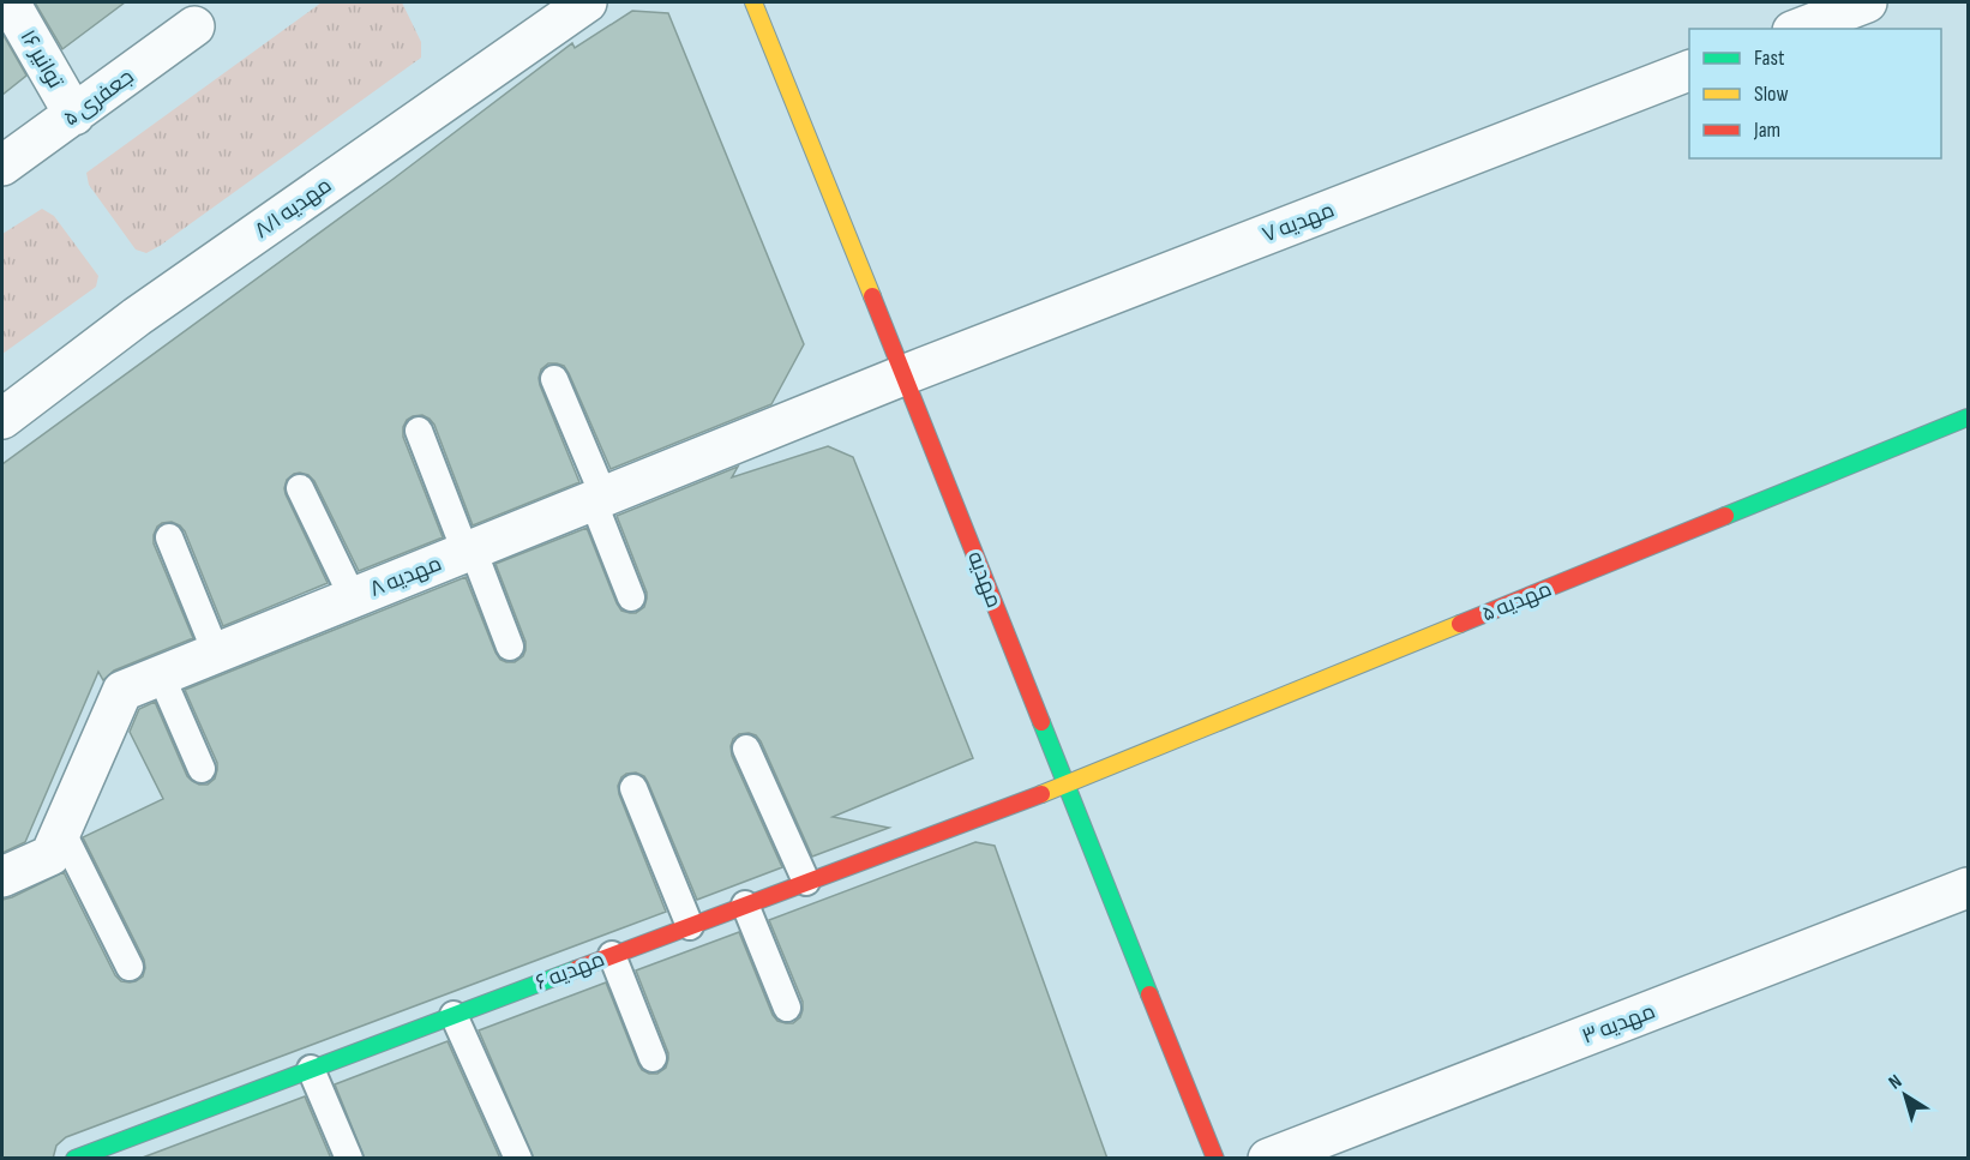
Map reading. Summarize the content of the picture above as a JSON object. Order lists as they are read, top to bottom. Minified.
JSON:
{"streets":{"street":["توانیر ۱۶","جعفری ۵","مهدیه ۸/۱","مهدیه ۷","مهدیه ۸","مهدیه","مهدیه ۵","مهدیه ۶","مهدیه ۳"]},"crossings":[["توانیر ۱۶","جعفری ۵"],["مهدیه ۷","مهدیه ۸"],["مهدیه ۷","مهدیه"],["مهدیه ۸","مهدیه"],["مهدیه","مهدیه ۵"],["مهدیه","مهدیه ۶"],["مهدیه ۵","مهدیه ۶"]],"legend":["Fast","Slow","Jam"],"north":"top left"}
